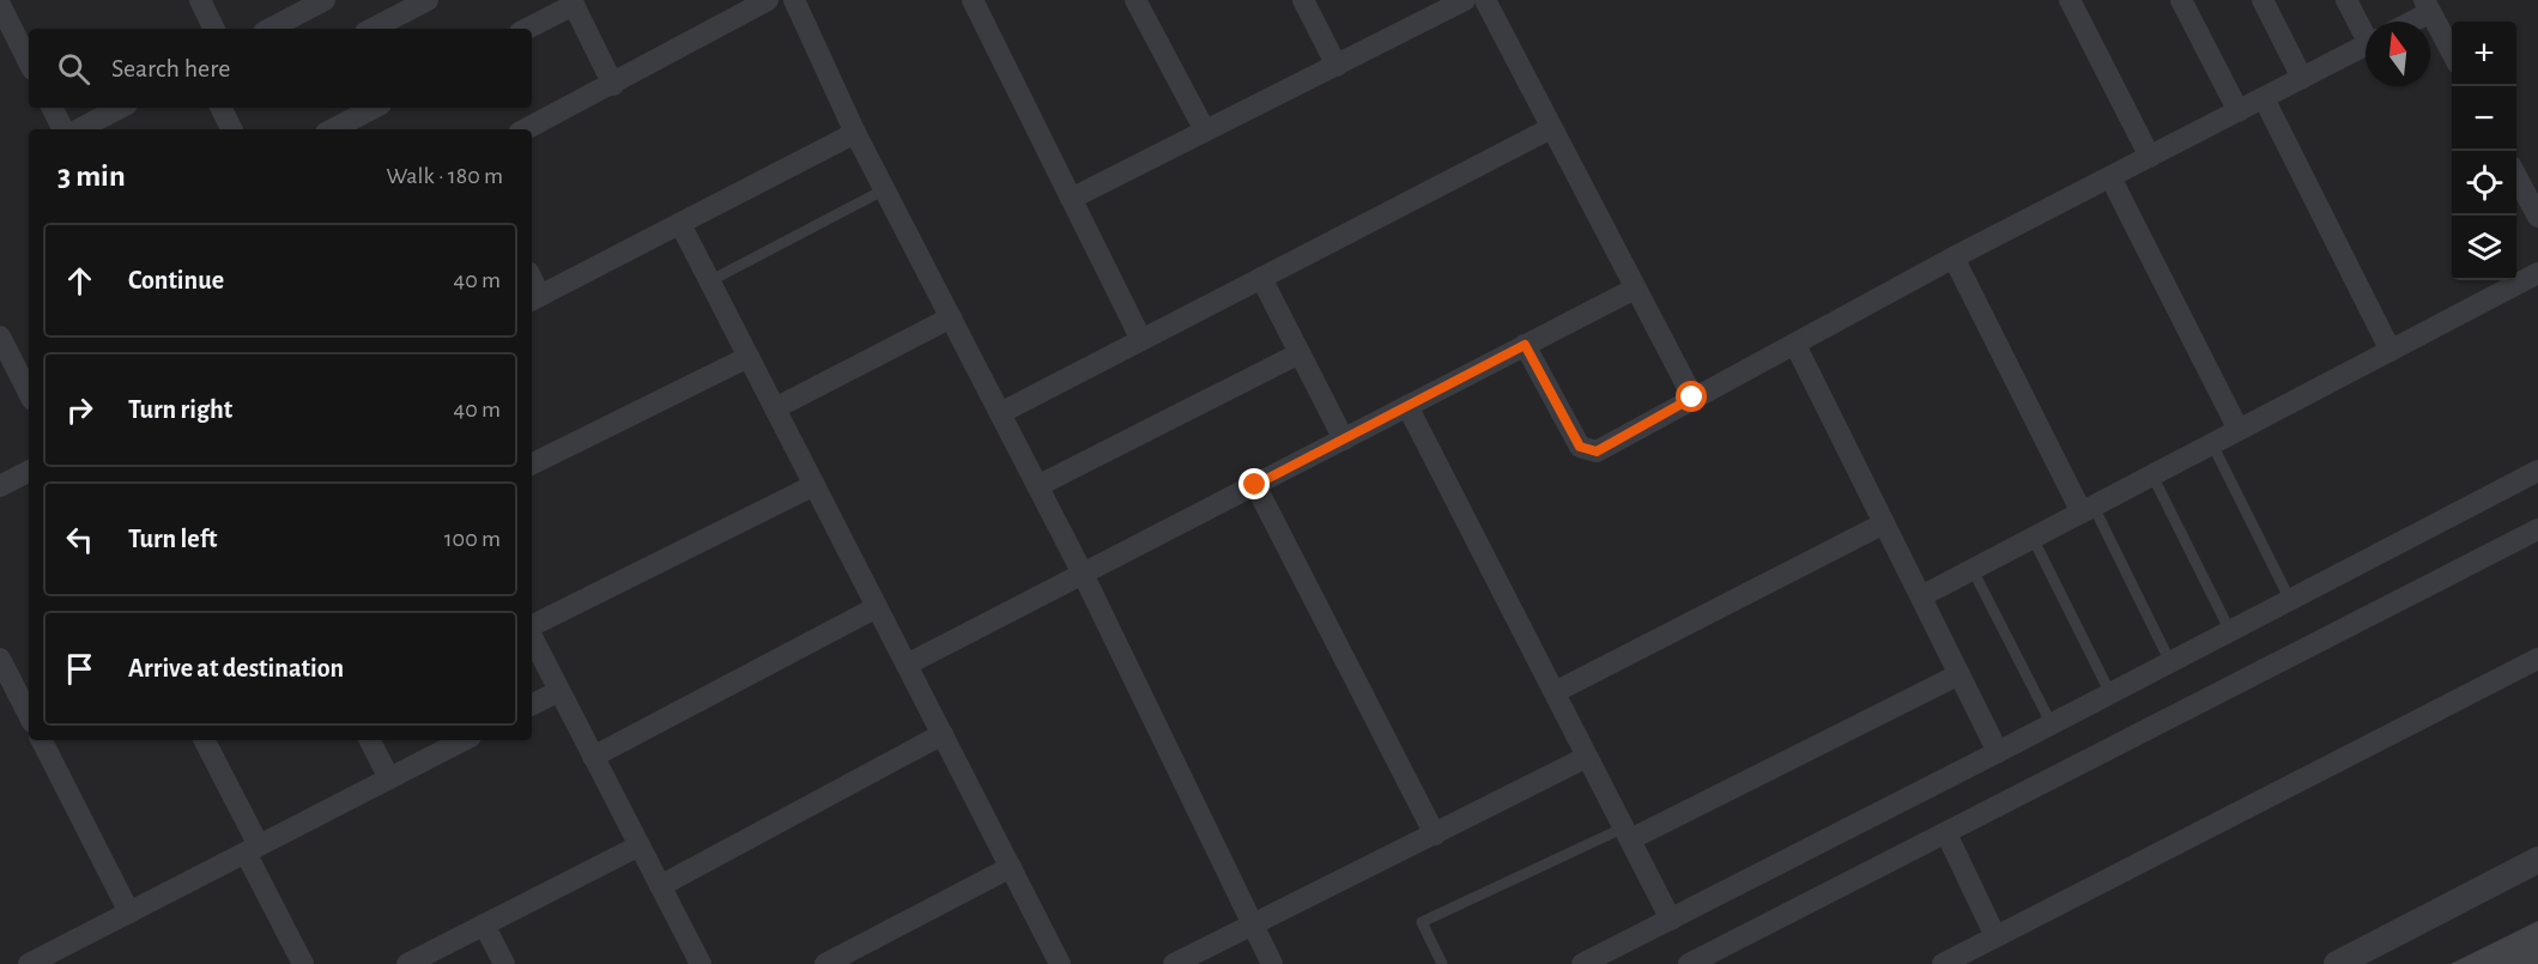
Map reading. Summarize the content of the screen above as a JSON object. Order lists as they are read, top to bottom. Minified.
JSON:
{"north":"top","page":{"map_buttons":["+","−"],"search":"Search here","heading":["3 min","Walk · 180 m"],"list":[["Continue","40 m"],["Turn right","40 m"],["Turn left","100 m"],"Arrive at destination"]}}
